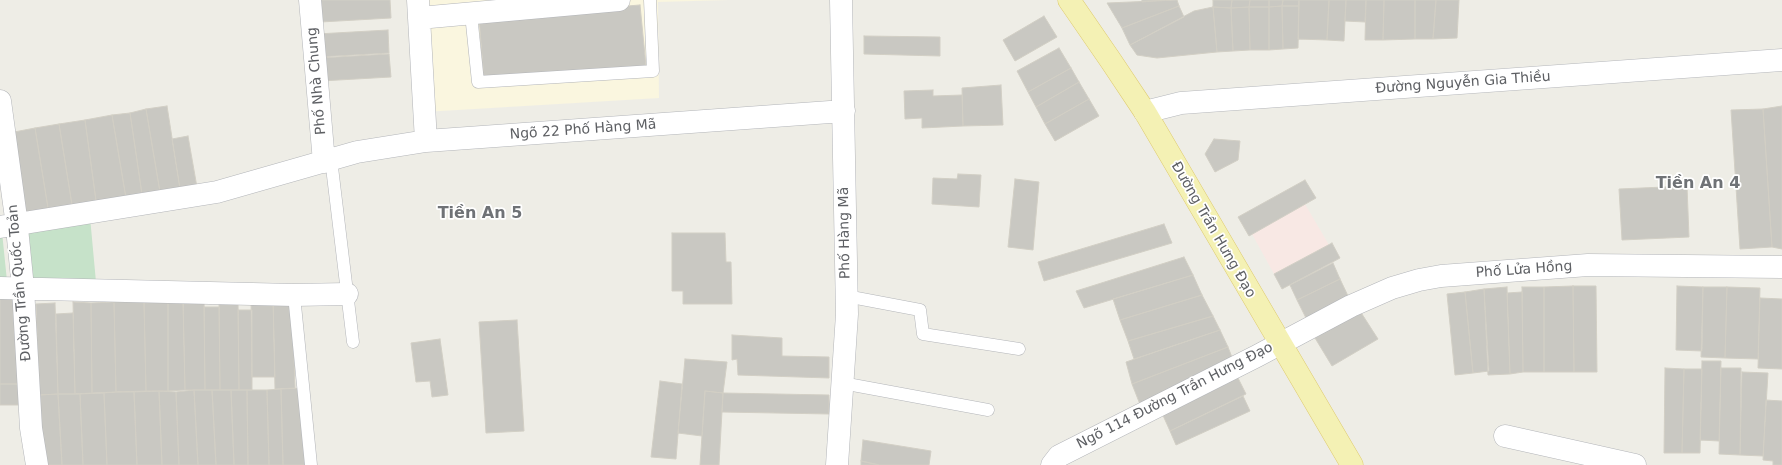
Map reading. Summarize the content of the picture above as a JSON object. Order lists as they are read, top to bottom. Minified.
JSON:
{"streets":{"main road":["Đường Trần Hưng Đạo"],"street":["Phố Nhà Chung","Đường Nguyễn Gia Thiều","Ngõ 22 Phố Hàng Mã","Phố Hàng Mã","Phố Lửa Hồng","Đường Trần Quốc Toản","Ngõ 114 Đường Trần Hưng Đạo"]},"crossings":[["Phố Nhà Chung","Ngõ 22 Phố Hàng Mã"],["Đường Nguyễn Gia Thiều","Đường Trần Hưng Đạo"],["Ngõ 22 Phố Hàng Mã","Phố Hàng Mã"],["Ngõ 22 Phố Hàng Mã","Đường Trần Quốc Toản"],["Đường Trần Hưng Đạo","Phố Lửa Hồng"],["Đường Trần Hưng Đạo","Ngõ 114 Đường Trần Hưng Đạo"],["Phố Lửa Hồng","Ngõ 114 Đường Trần Hưng Đạo"]],"districts":["Tiền An 4","Tiền An 5"]}
